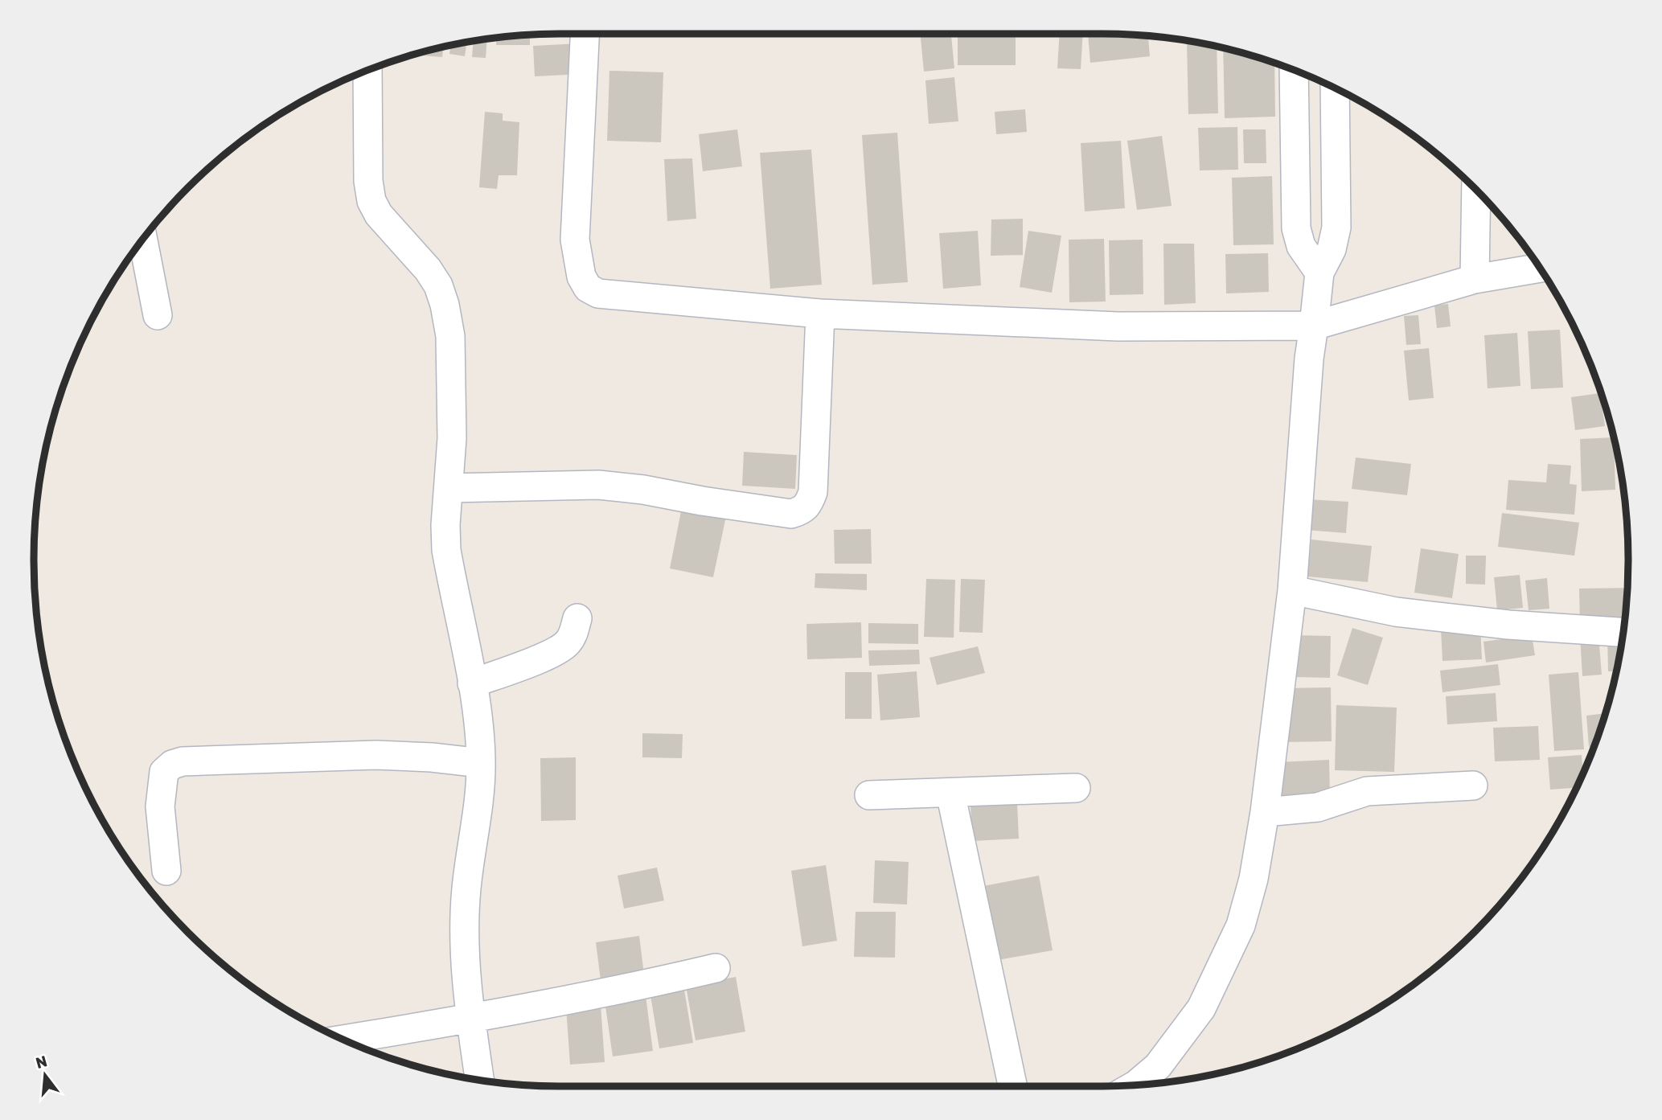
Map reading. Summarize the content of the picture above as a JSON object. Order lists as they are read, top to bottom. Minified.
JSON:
{"north":"top"}
